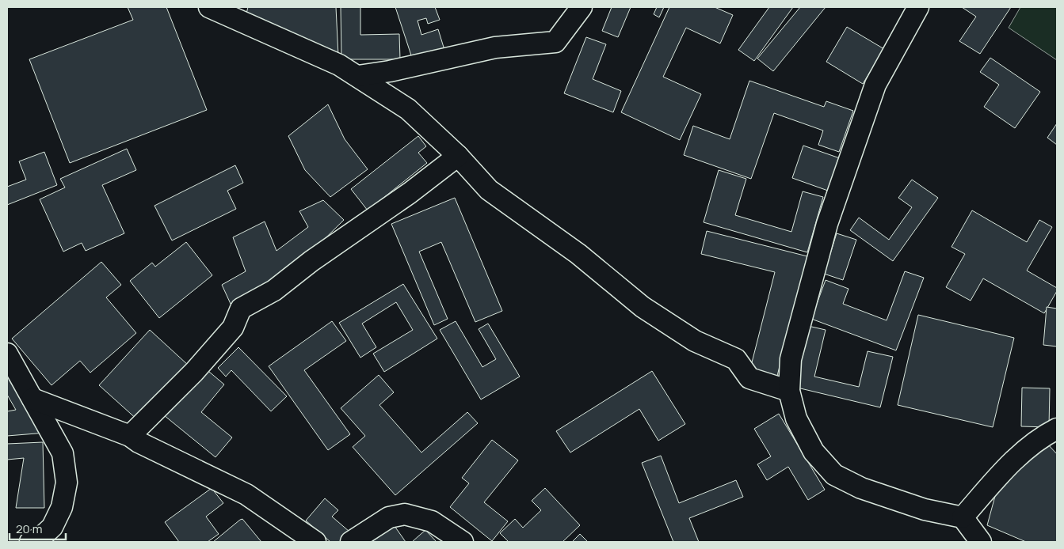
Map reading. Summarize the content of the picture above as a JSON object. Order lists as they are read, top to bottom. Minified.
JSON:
{"scale_bar":"20 m"}
